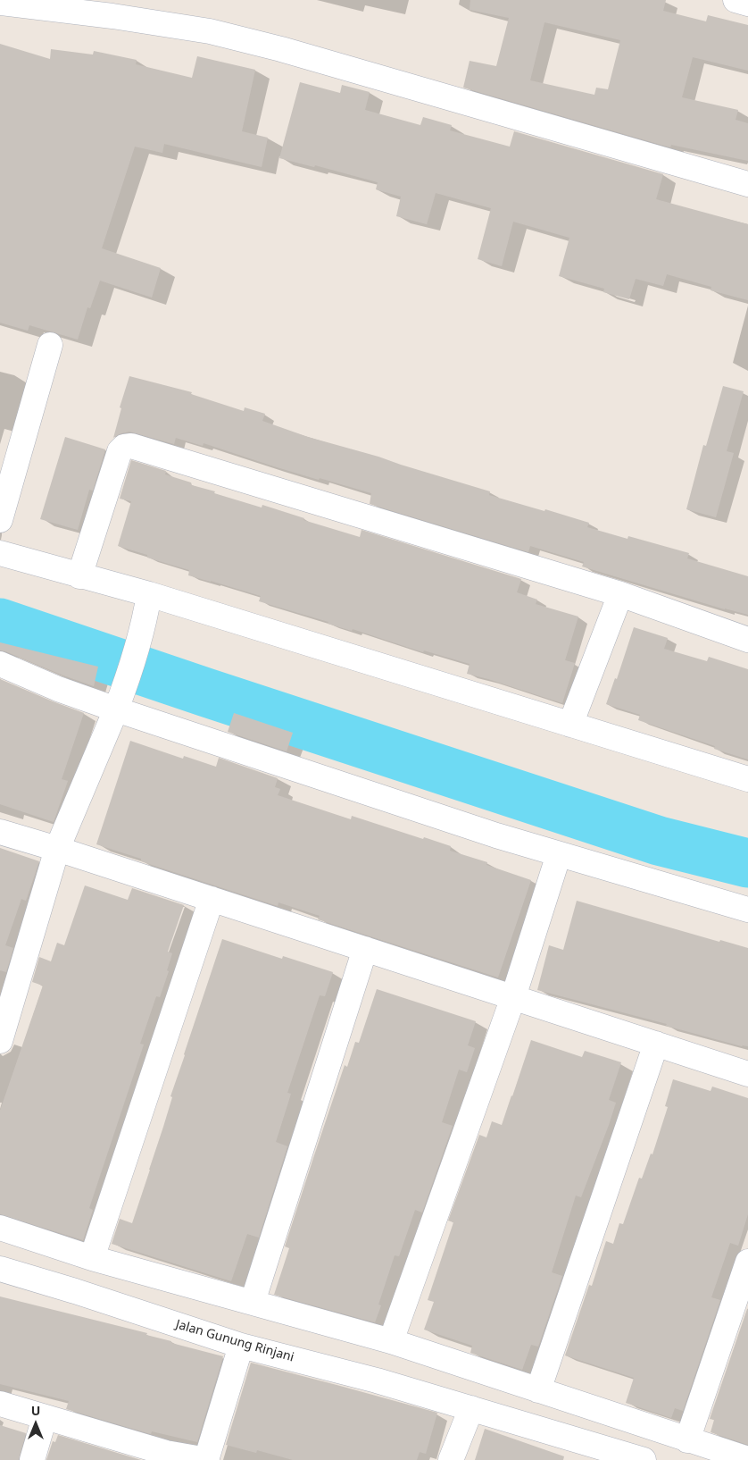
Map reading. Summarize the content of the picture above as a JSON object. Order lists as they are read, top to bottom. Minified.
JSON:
{"streets":{"street":["Jalan Gunung Rinjani"]},"north":"top"}
